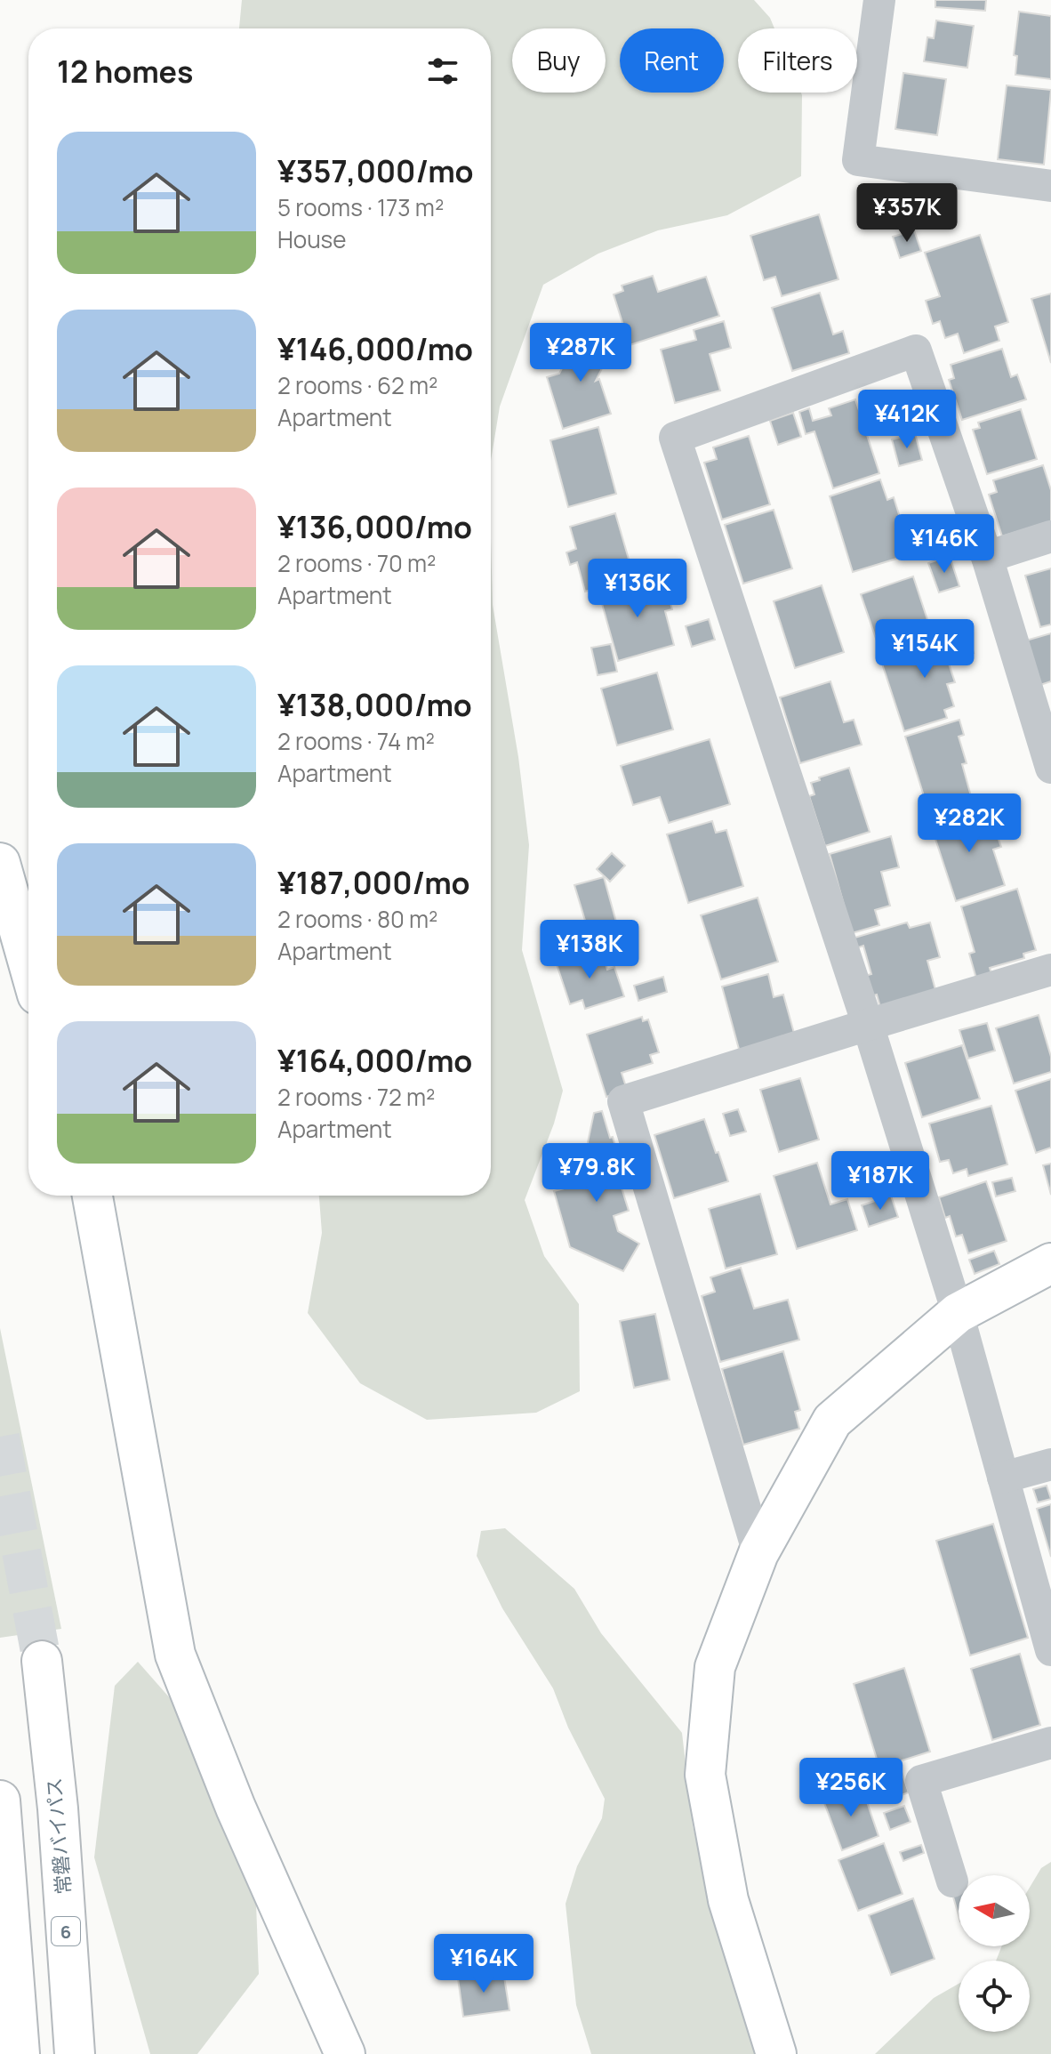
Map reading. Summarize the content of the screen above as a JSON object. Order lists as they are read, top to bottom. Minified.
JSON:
{"streets":{"main road":["常磐バイパス","6"]},"north":"left","page":{"chip":["Buy","Rent","Filters"],"heading":"12 homes","list":[{"name":"¥357,000/mo","note":"5 rooms · 173 m² · House"},{"name":"¥146,000/mo","note":"2 rooms · 62 m² · Apartment"},{"name":"¥136,000/mo","note":"2 rooms · 70 m² · Apartment"},{"name":"¥138,000/mo","note":"2 rooms · 74 m² · Apartment"},{"name":"¥187,000/mo","note":"2 rooms · 80 m² · Apartment"},{"name":"¥164,000/mo","note":"2 rooms · 72 m² · Apartment"}],"price":["¥357K","¥287K","¥412K","¥146K","¥136K","¥154K","¥282K","¥138K","¥79.8K","¥187K","¥256K","¥164K"]}}
